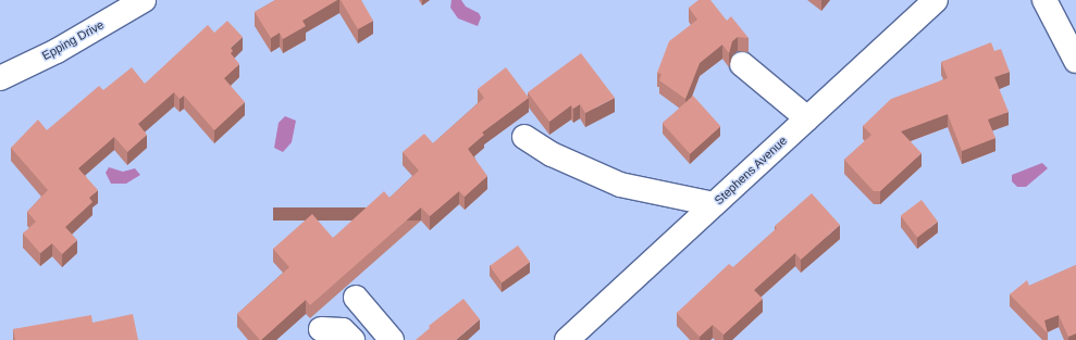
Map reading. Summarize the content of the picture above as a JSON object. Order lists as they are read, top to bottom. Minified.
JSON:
{"streets":{"street":["Epping Drive","Stephens Avenue"]}}
